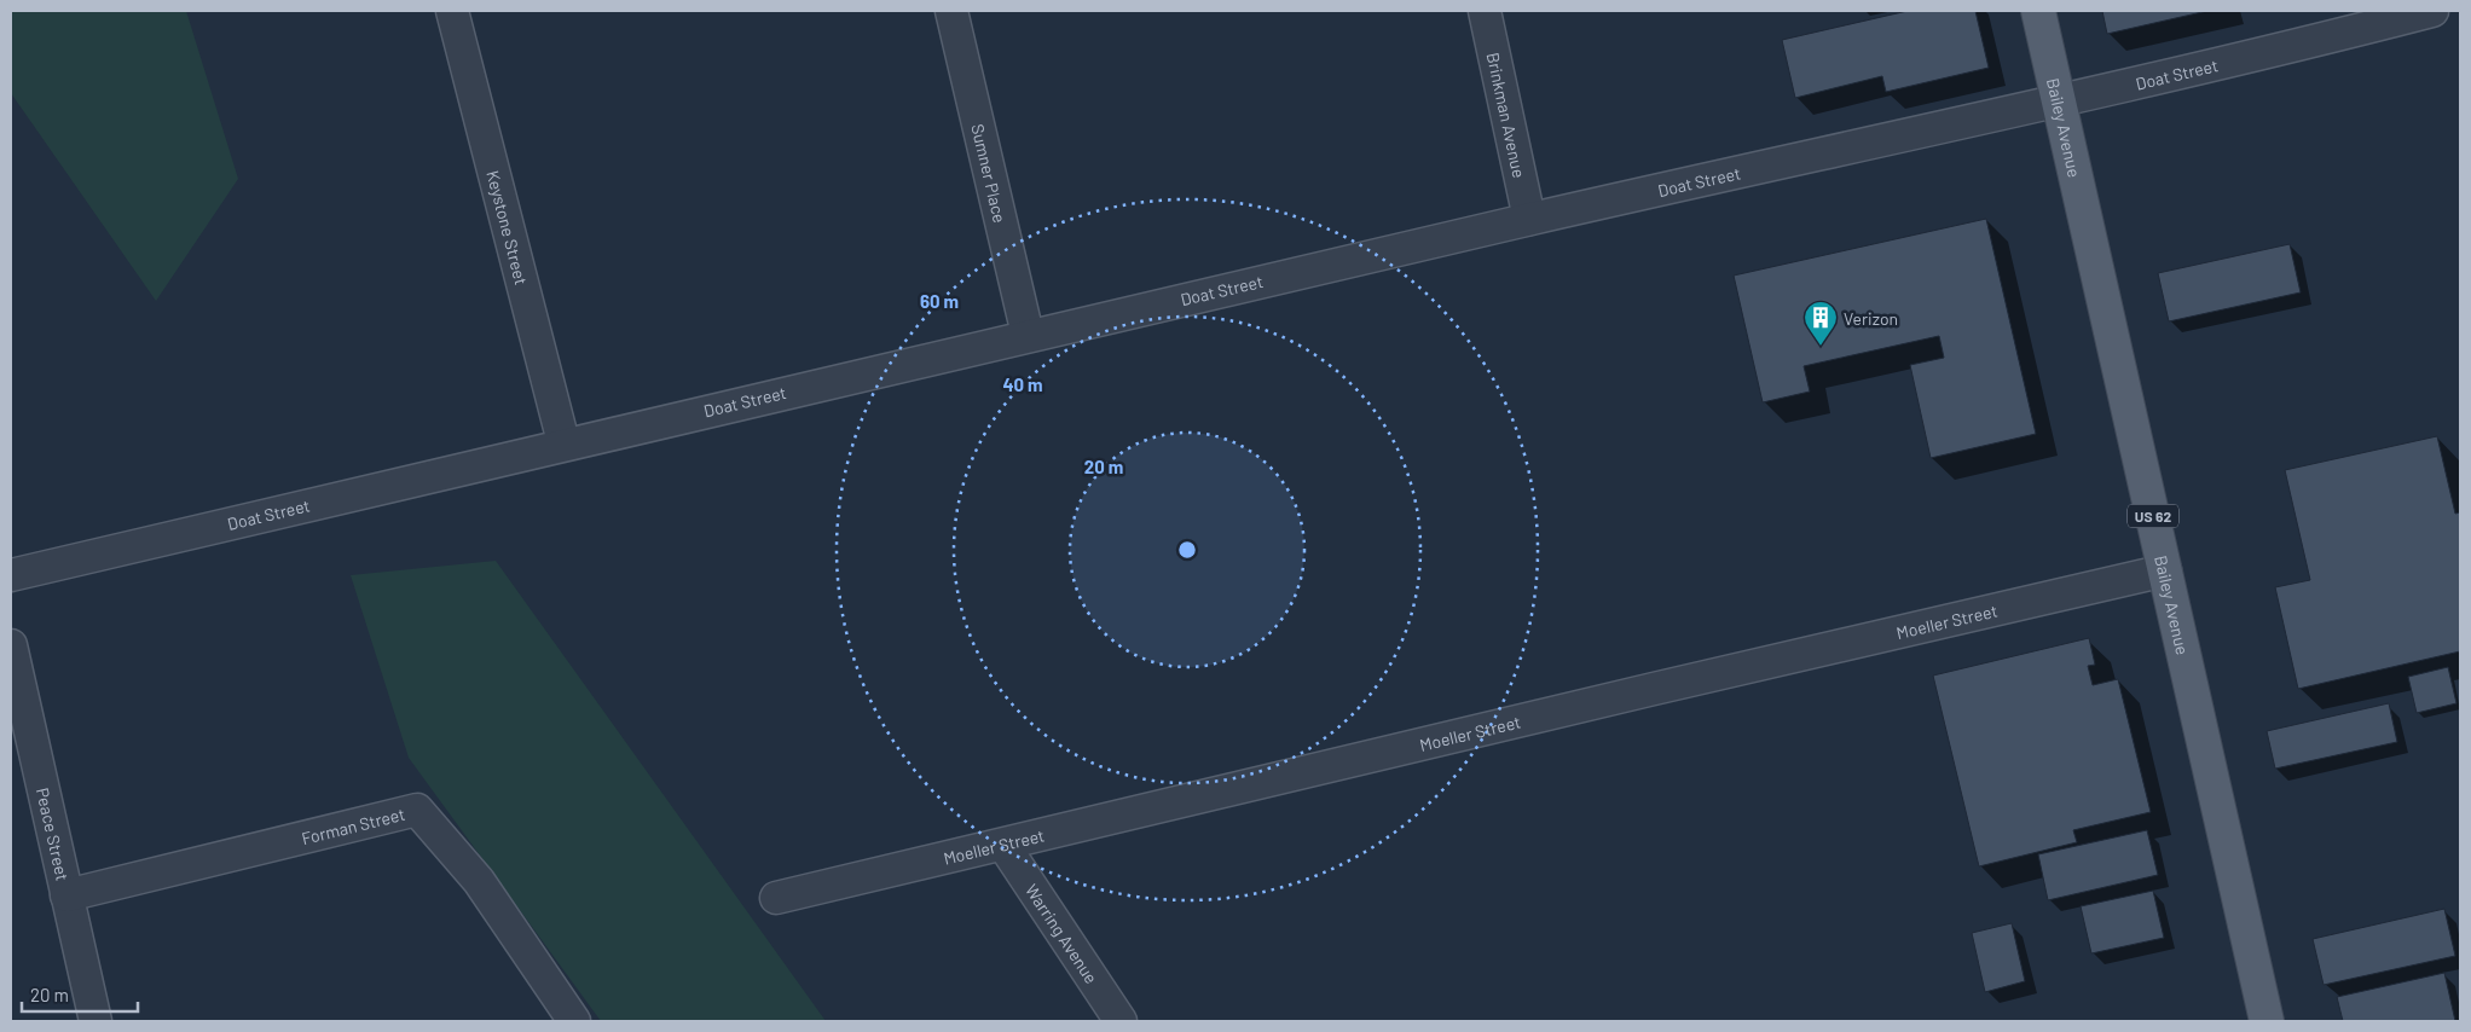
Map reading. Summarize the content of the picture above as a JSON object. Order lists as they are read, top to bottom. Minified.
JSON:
{"streets":{"main road":["Bailey Avenue","US 62"],"street":["Doat Street","Brinkman Avenue","Sumner Place","Keystone Street","Moeller Street","Forman Street","Peace Street","Warring Avenue"]},"crossings":[["Doat Street","Brinkman Avenue"],["Doat Street","Bailey Avenue"],["Doat Street","Sumner Place"],["Doat Street","Keystone Street"],["Bailey Avenue","Moeller Street"],["Moeller Street","Warring Avenue"],["Forman Street","Peace Street"]],"places":{"building":["Verizon"]},"scale_bar":"20 m","rings":["60 m","40 m","20 m"]}
